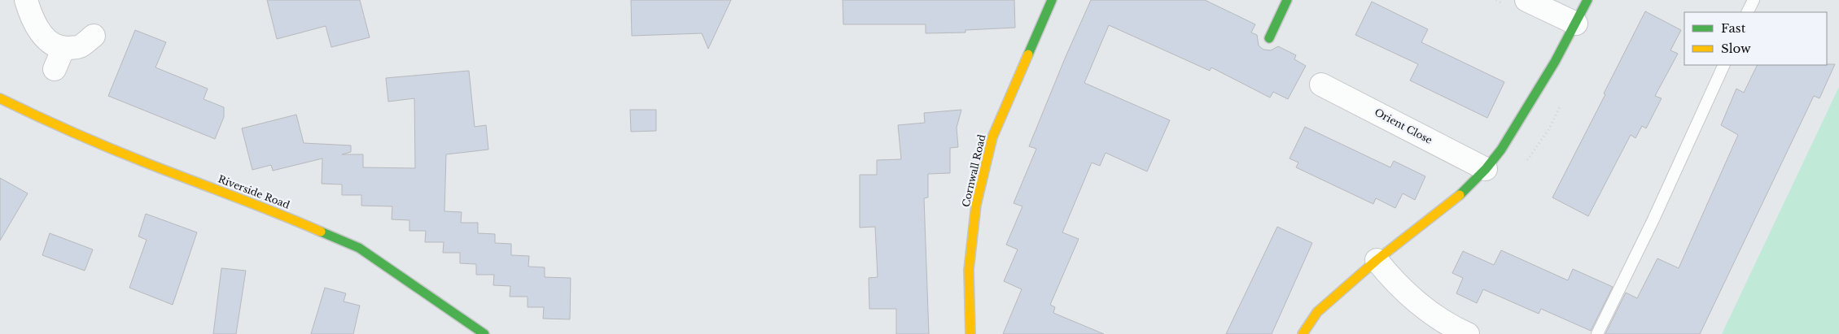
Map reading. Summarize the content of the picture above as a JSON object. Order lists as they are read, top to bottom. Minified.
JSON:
{"streets":{"street":["Orient Close","Cornwall Road","Riverside Road"]},"legend":["Fast","Slow"]}
